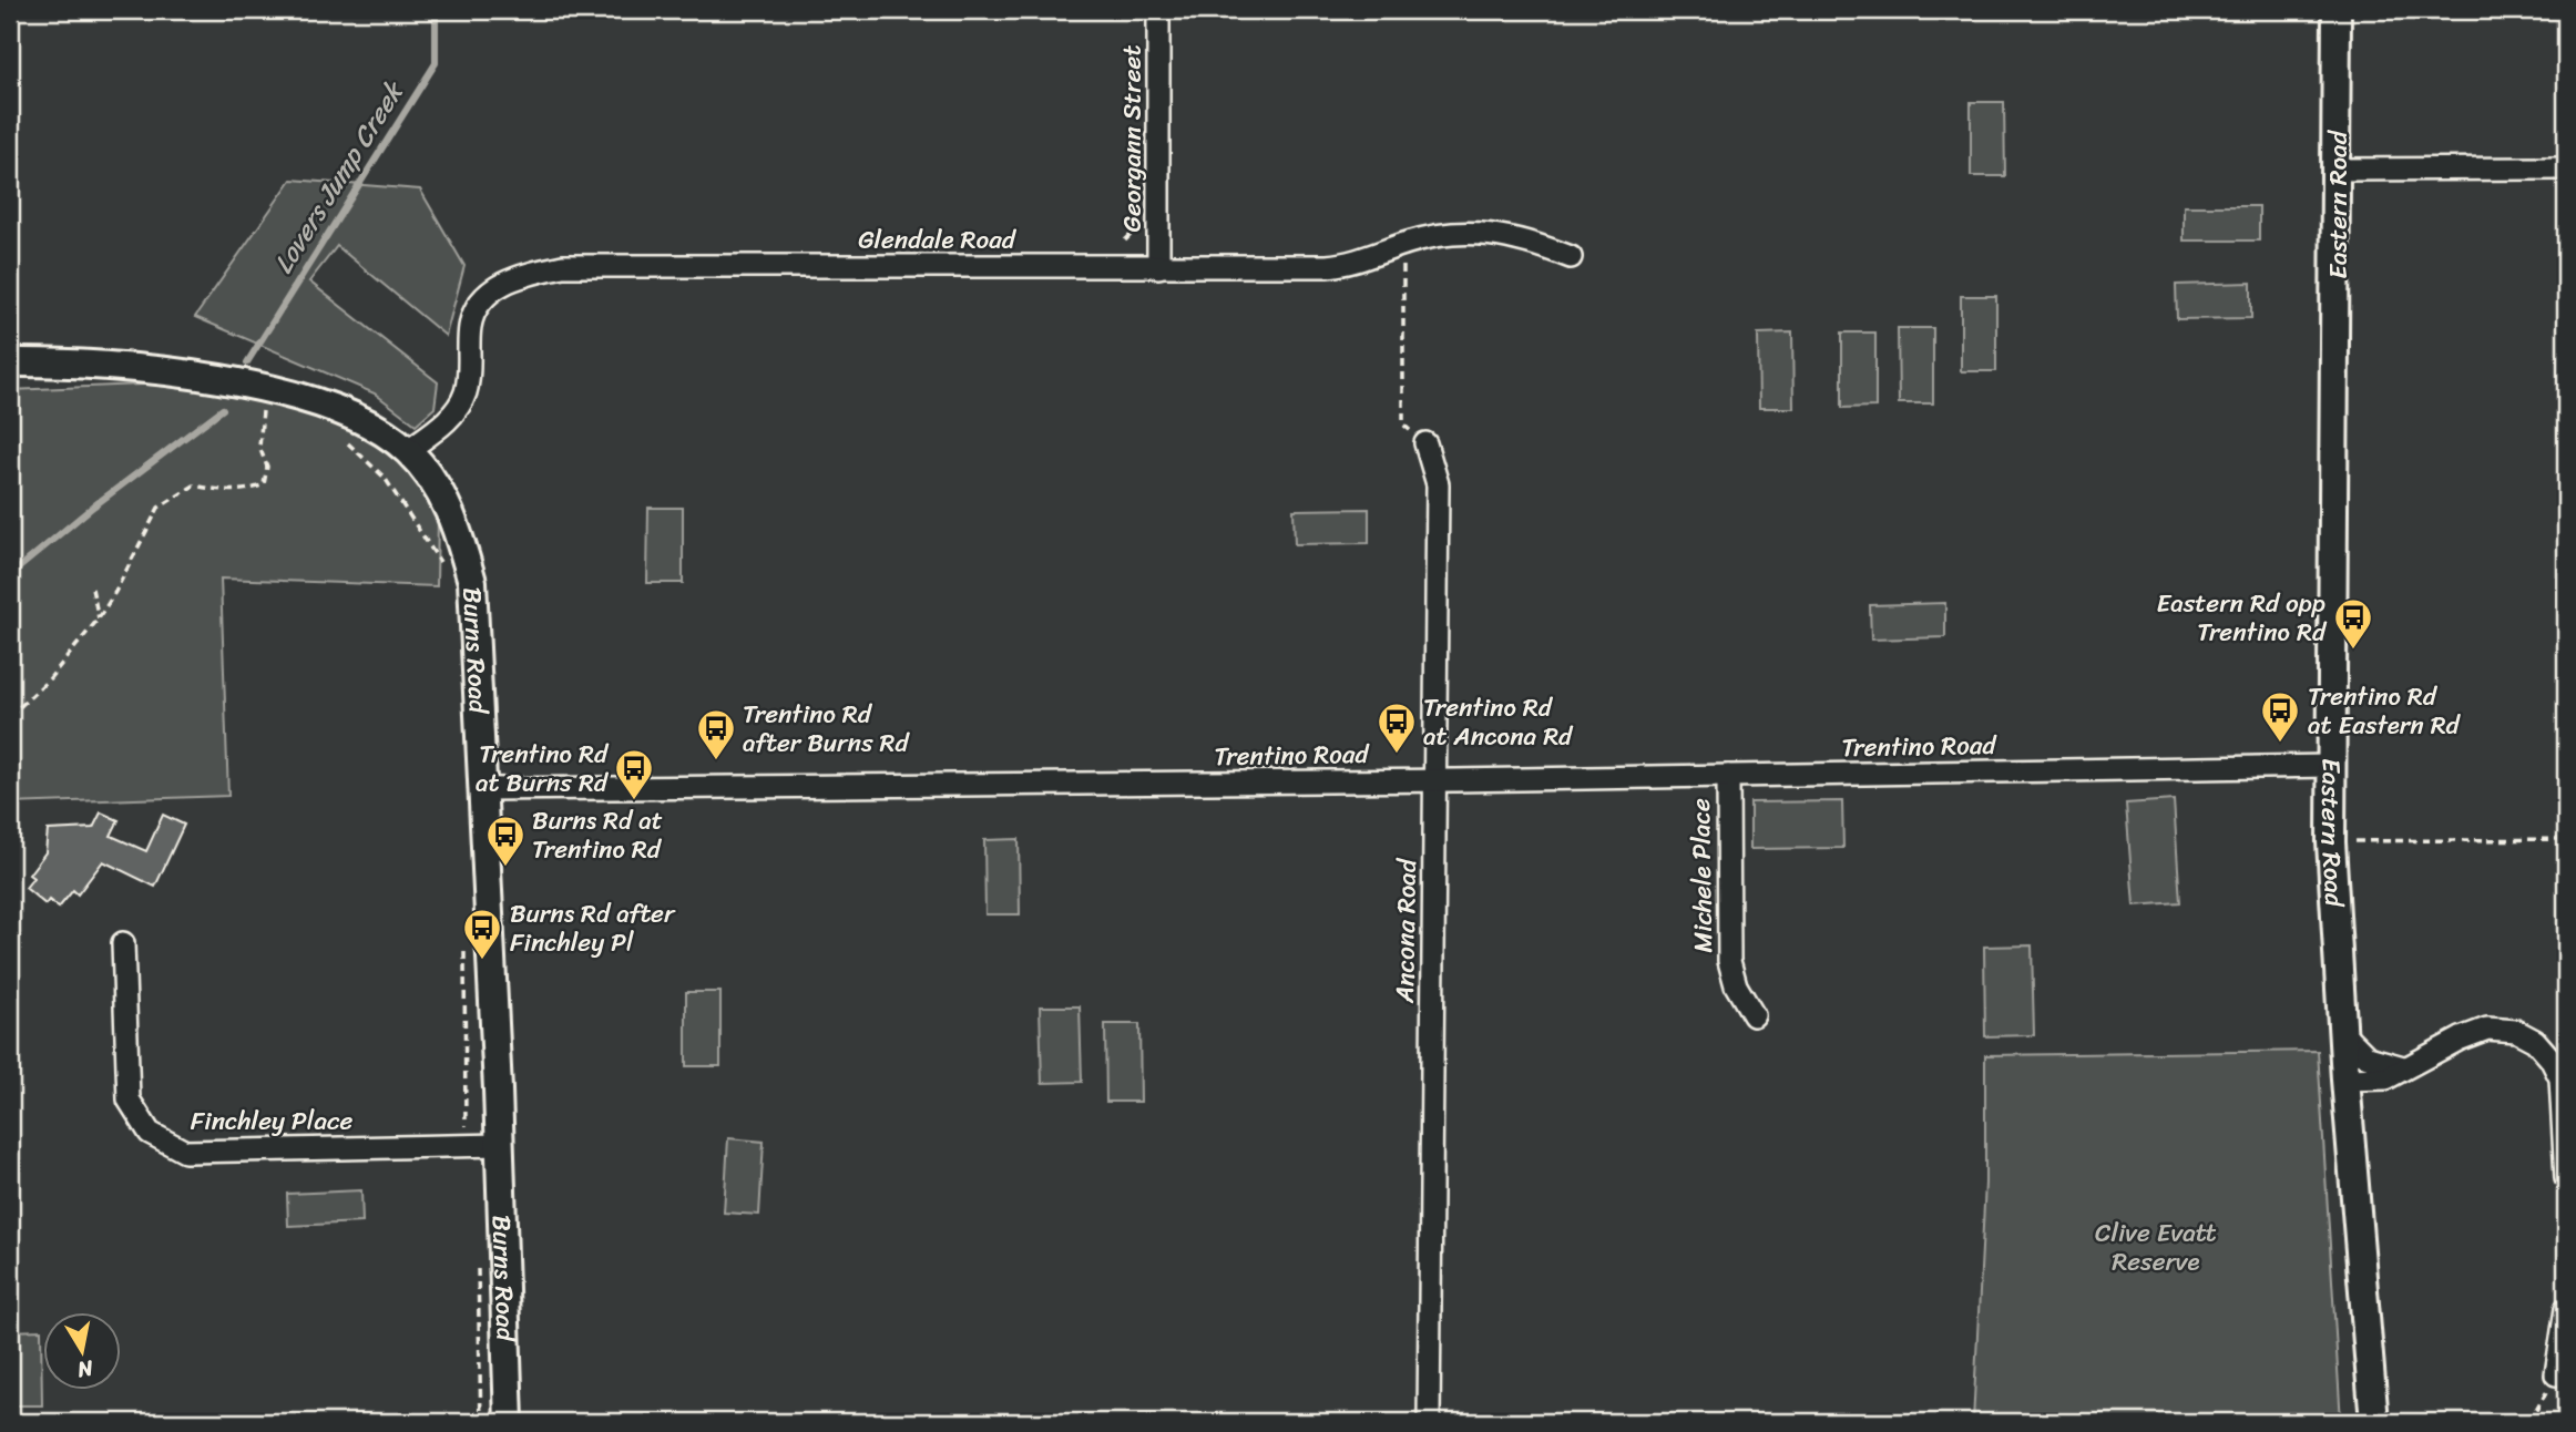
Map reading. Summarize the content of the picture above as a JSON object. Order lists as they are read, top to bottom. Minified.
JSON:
{"streets":{"main road":["Eastern Road","Burns Road"],"street":["Georgann Street","Glendale Road","Trentino Road","Michele Place","Ancona Road","Finchley Place"]},"crossings":[["Georgann Street","Glendale Road"],["Eastern Road","Trentino Road"],["Glendale Road","Burns Road"],["Burns Road","Trentino Road"],["Burns Road","Finchley Place"],["Trentino Road","Michele Place"],["Trentino Road","Ancona Road"]],"water":["Lovers Jump Creek"],"parks":["Clive Evatt Reserve"],"places":{"bus stop":["Eastern Rd opp Trentino Rd","Trentino Rd at Eastern Rd","Trentino Rd at Ancona Rd","Trentino Rd after Burns Rd","Trentino Rd at Burns Rd","Burns Rd at Trentino Rd","Burns Rd after Finchley Pl"]},"north":"bottom"}
